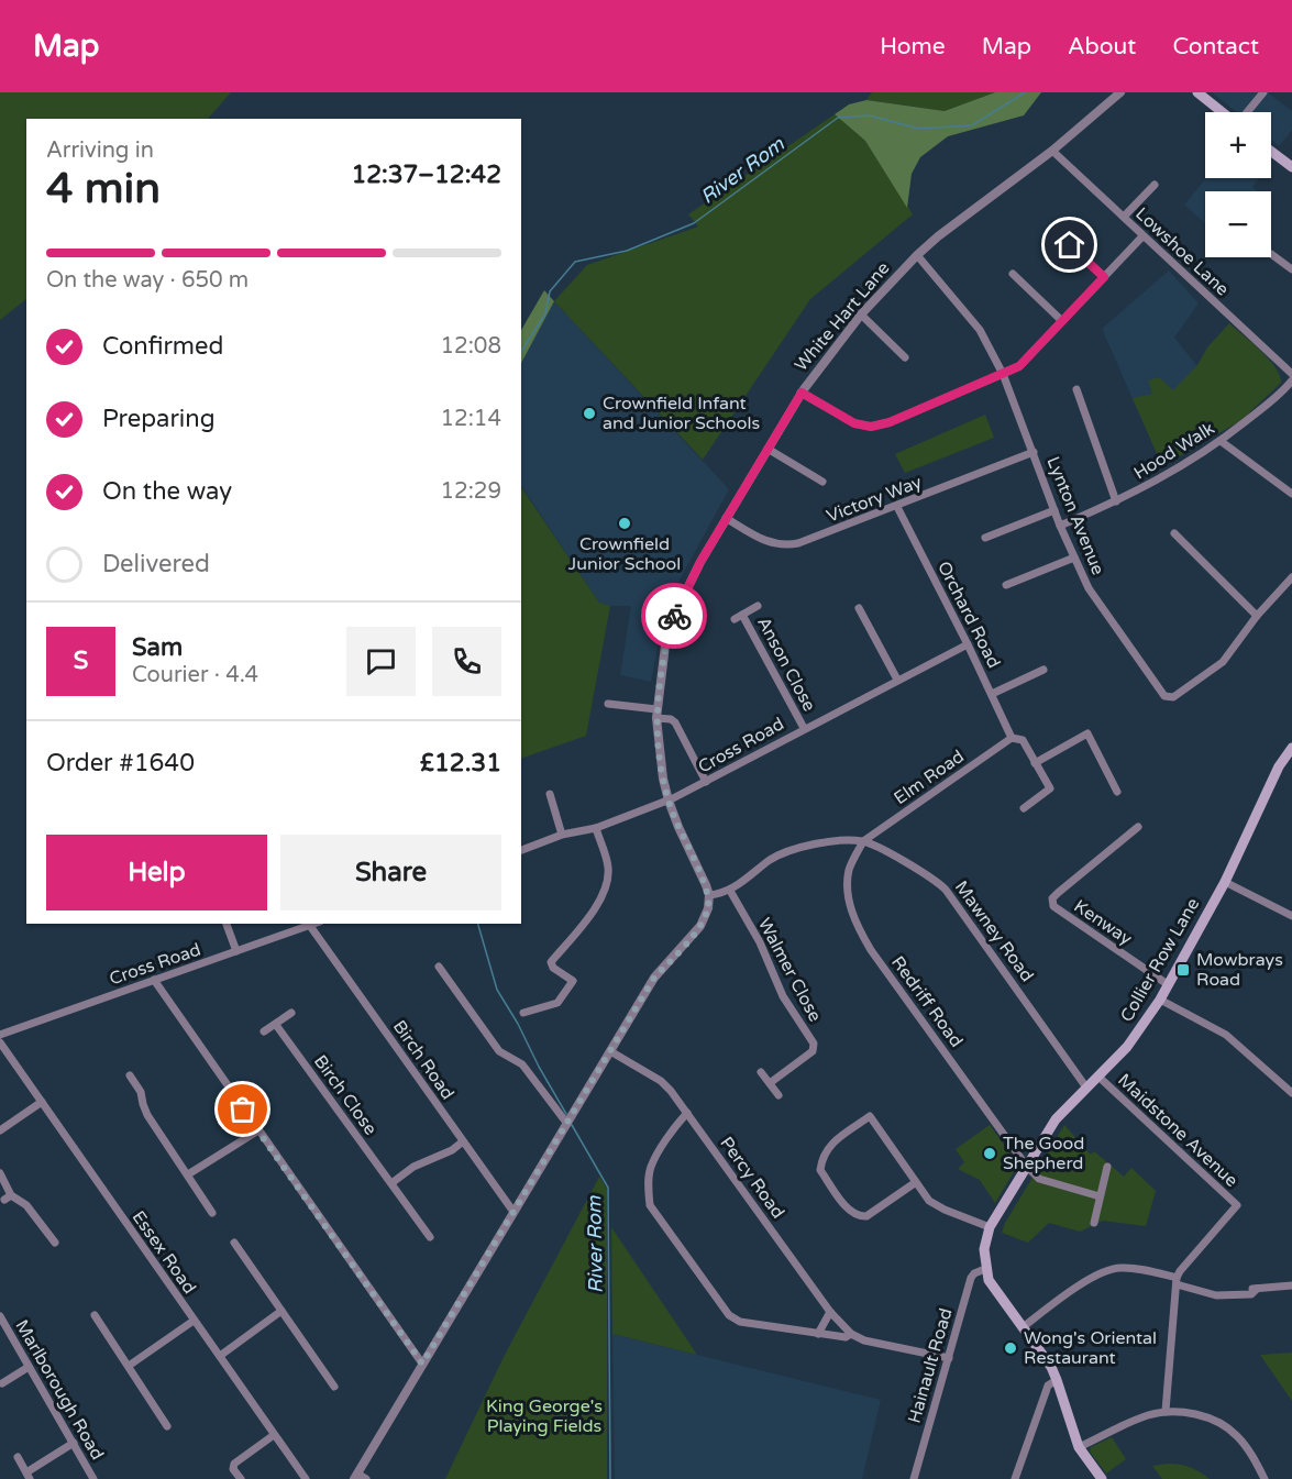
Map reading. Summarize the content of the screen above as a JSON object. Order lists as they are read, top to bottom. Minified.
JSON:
{"streets":{"main road":["Collier Row Lane"],"street":["Lowshoe Lane","White Hart Lane","Hood Walk","Victory Way","Lynton Avenue","Orchard Road","Anson Close","Cross Road","Elm Road","Kenway","Mawney Road","Walmer Close","Redriff Road","Birch Road","Birch Close","Maidstone Avenue","Percy Road","Essex Road","Hainault Road","Marlborough Road"]},"crossings":[["Lowshoe Lane","White Hart Lane"],["White Hart Lane","Victory Way"],["White Hart Lane","Lynton Avenue"],["White Hart Lane","Cross Road"],["White Hart Lane","Mawney Road"],["Hood Walk","Lynton Avenue"],["Victory Way","Lynton Avenue"],["Victory Way","Orchard Road"],["Orchard Road","Cross Road"],["Orchard Road","Elm Road"],["Anson Close","Cross Road"],["Cross Road","Birch Road"],["Elm Road","Mawney Road"],["Elm Road","Redriff Road"],["Kenway","Collier Row Lane"],["Mawney Road","Collier Row Lane"],["Mawney Road","Walmer Close"],["Mawney Road","Redriff Road"],["Collier Row Lane","Redriff Road"],["Collier Row Lane","Maidstone Avenue"],["Collier Row Lane","Hainault Road"]],"water":["River Rom"],"parks":["King George's Playing Fields"],"places":{"other":["Crownfield Infant and Junior Schools","Crownfield Junior School","The Good Shepherd","Wong's Oriental Restaurant"],"transit":["Mowbrays Road"]},"page":{"header":"Map","nav":["Home","Map","About","Contact"],"map_buttons":["+","−"],"heading":["4 min","Arriving in","12:37–12:42"],"panel":["Sam","Courier · 4.4","Order #1640","£12.31"],"bar":"On the way · 650 m","list":[["Confirmed","12:08"],["Preparing","12:14"],["On the way","12:29"],"Delivered"],"round":"S","buttons":["Help","Share"]}}
